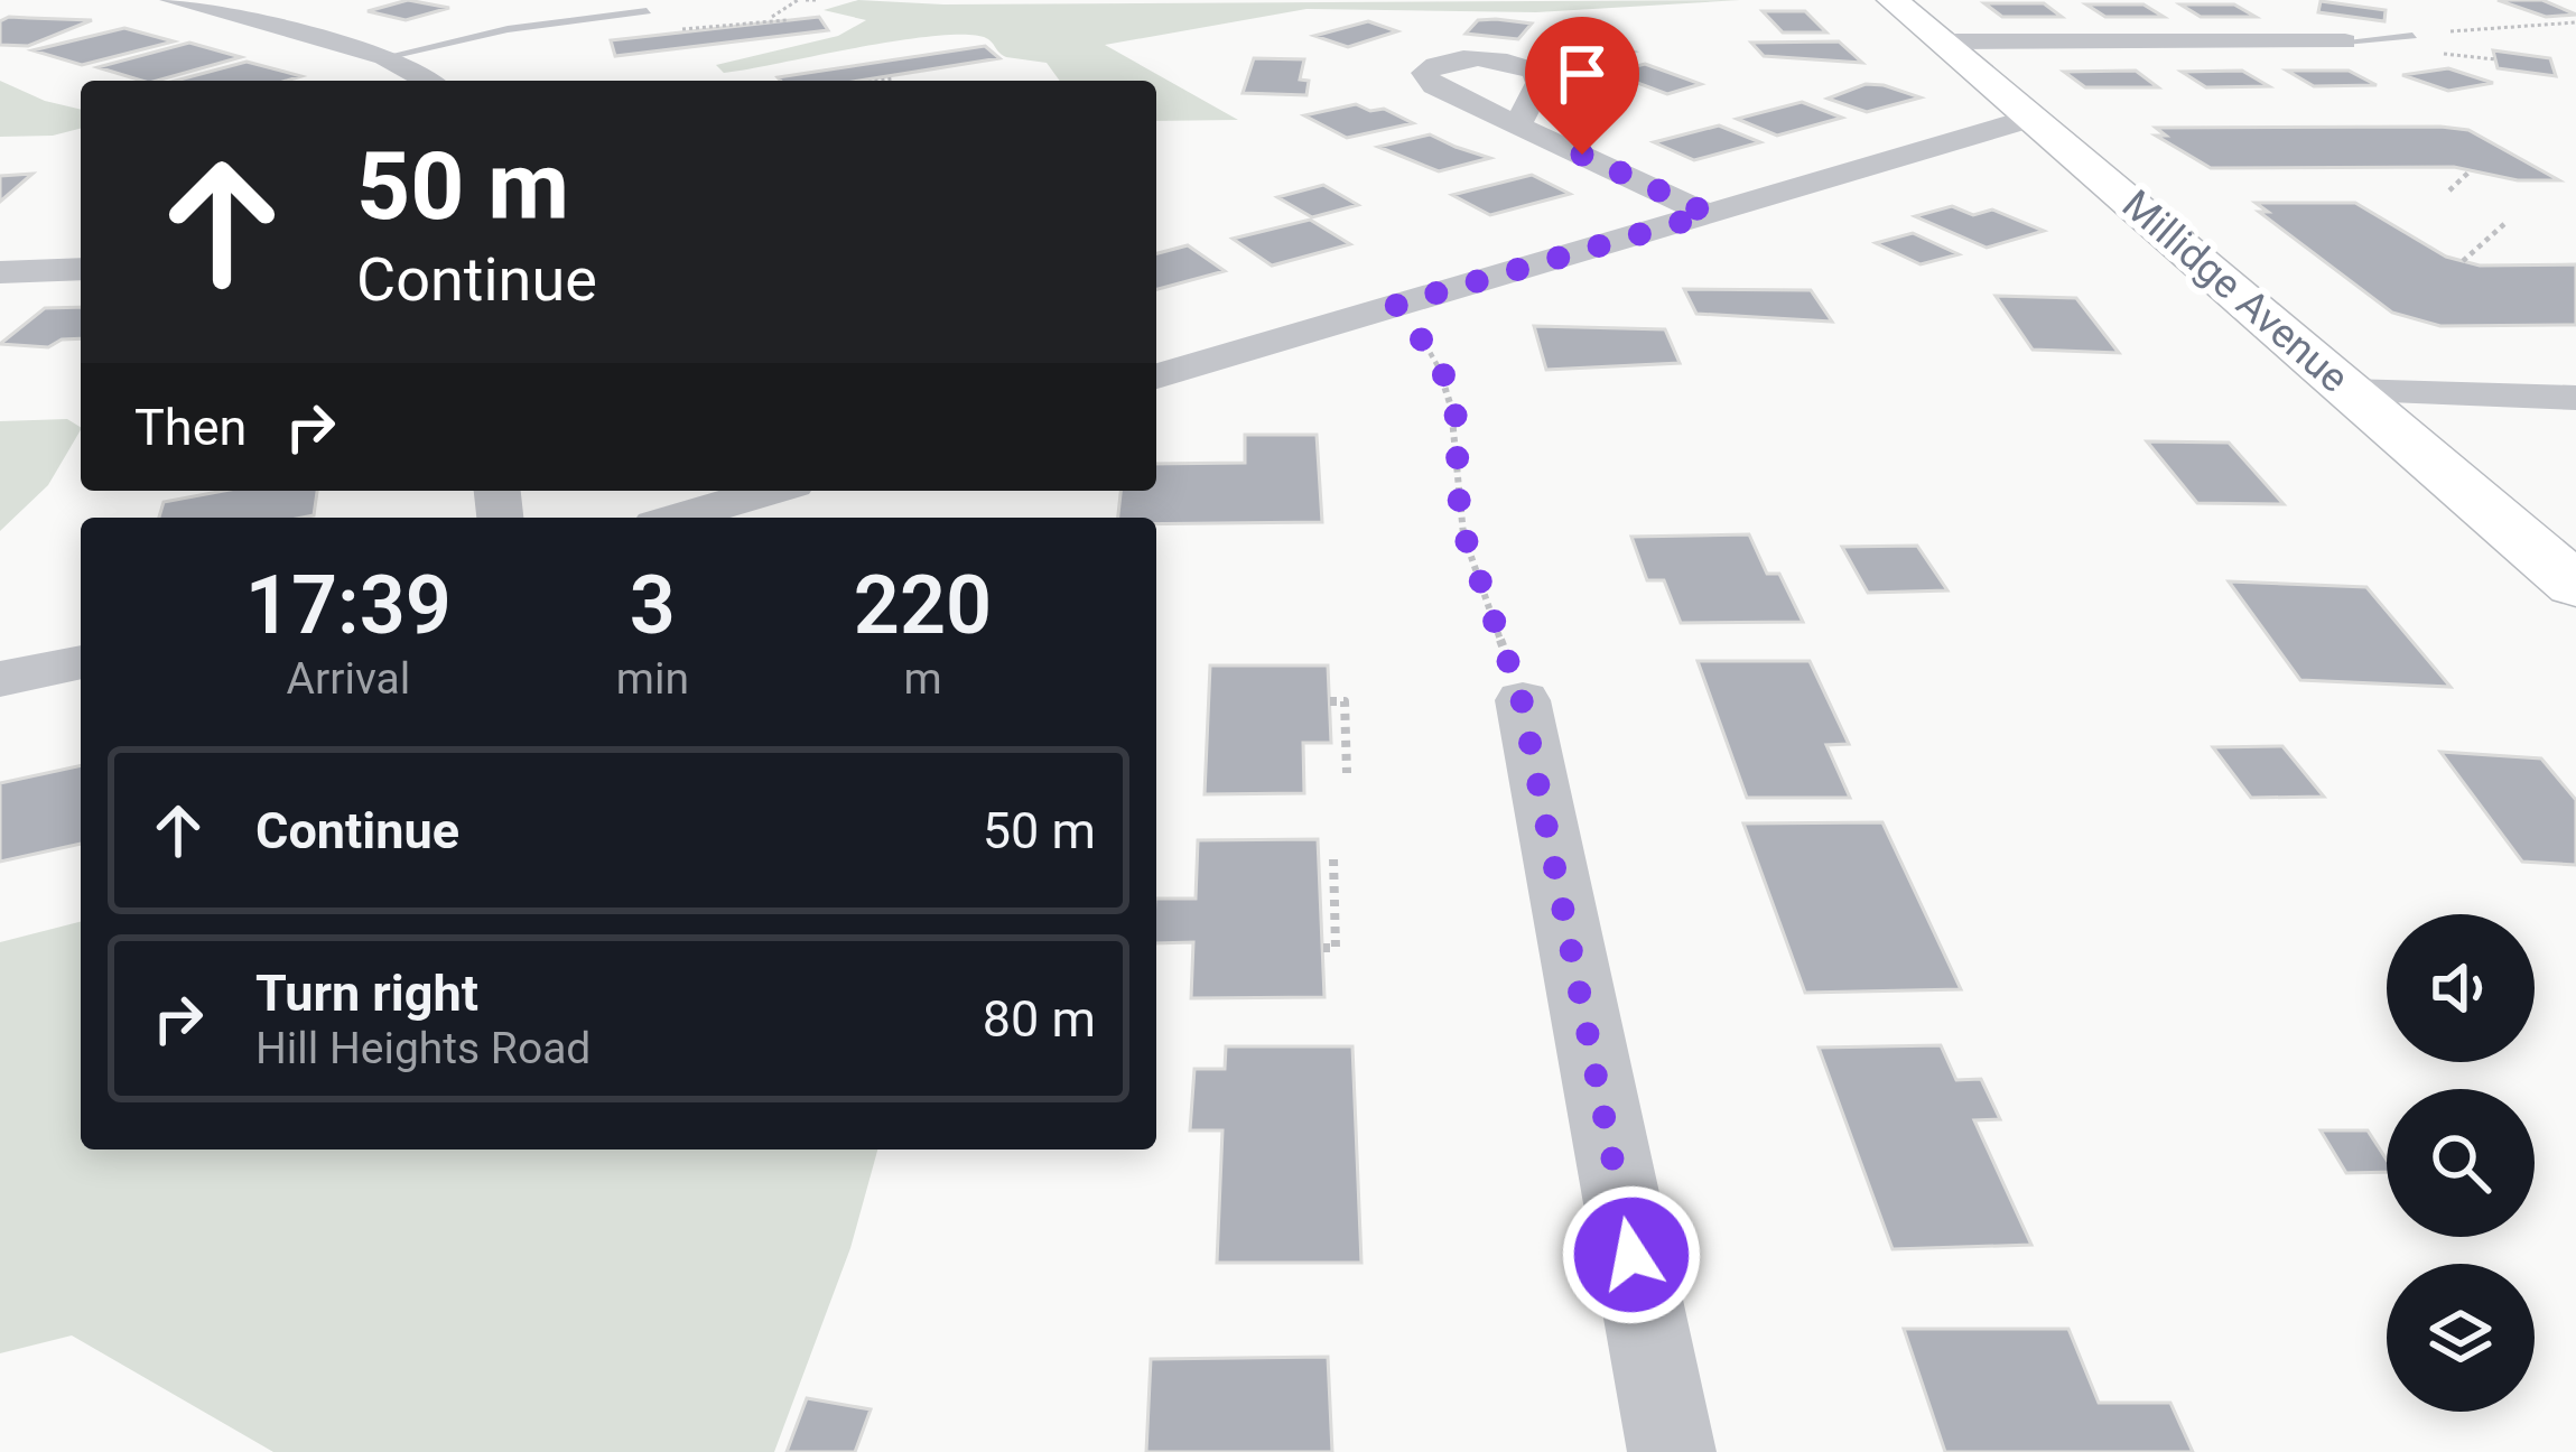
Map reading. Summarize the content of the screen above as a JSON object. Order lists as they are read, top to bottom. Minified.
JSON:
{"streets":{"street":["Millidge Avenue"]},"page":{"turn":["50 m","Continue"],"then":"Then","eta":["17:39","Arrival","3","min","220","m"],"list":[{"name":"Continue","value":"50 m"},{"name":"Turn right","note":"Hill Heights Road","value":"80 m"}]}}
